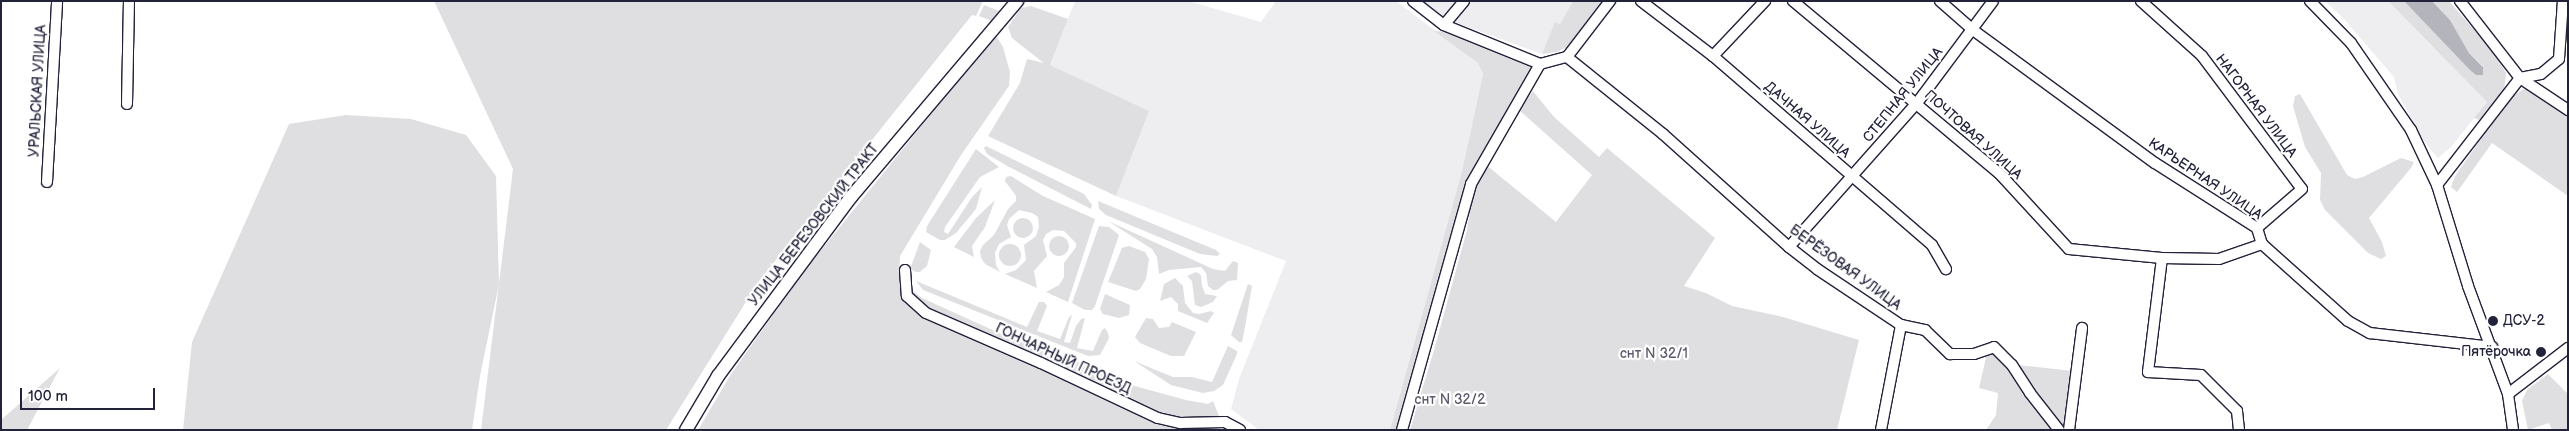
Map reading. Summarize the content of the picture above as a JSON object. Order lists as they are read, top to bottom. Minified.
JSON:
{"streets":{"main road":["УЛИЦА БЕРЕЗОВСКИЙ ТРАКТ"],"street":["УРАЛЬСКАЯ УЛИЦА","СТЕПНАЯ УЛИЦА","НАГОРНАЯ УЛИЦА","ДАЧНАЯ УЛИЦА","ПОЧТОВАЯ УЛИЦА","КАРЬЕРНАЯ УЛИЦА","БЕРЁЗОВАЯ УЛИЦА","ГОНЧАРНЫЙ ПРОЕЗД"]},"crossings":[["СТЕПНАЯ УЛИЦА","ДАЧНАЯ УЛИЦА"],["СТЕПНАЯ УЛИЦА","ПОЧТОВАЯ УЛИЦА"],["СТЕПНАЯ УЛИЦА","КАРЬЕРНАЯ УЛИЦА"],["СТЕПНАЯ УЛИЦА","БЕРЁЗОВАЯ УЛИЦА"],["НАГОРНАЯ УЛИЦА","КАРЬЕРНАЯ УЛИЦА"],["ПОЧТОВАЯ УЛИЦА","КАРЬЕРНАЯ УЛИЦА"]],"parks":["снт N 32/1","снт N 32/2"],"places":["ДСУ-2","Пятёрочка"],"scale_bar":"100 m"}
